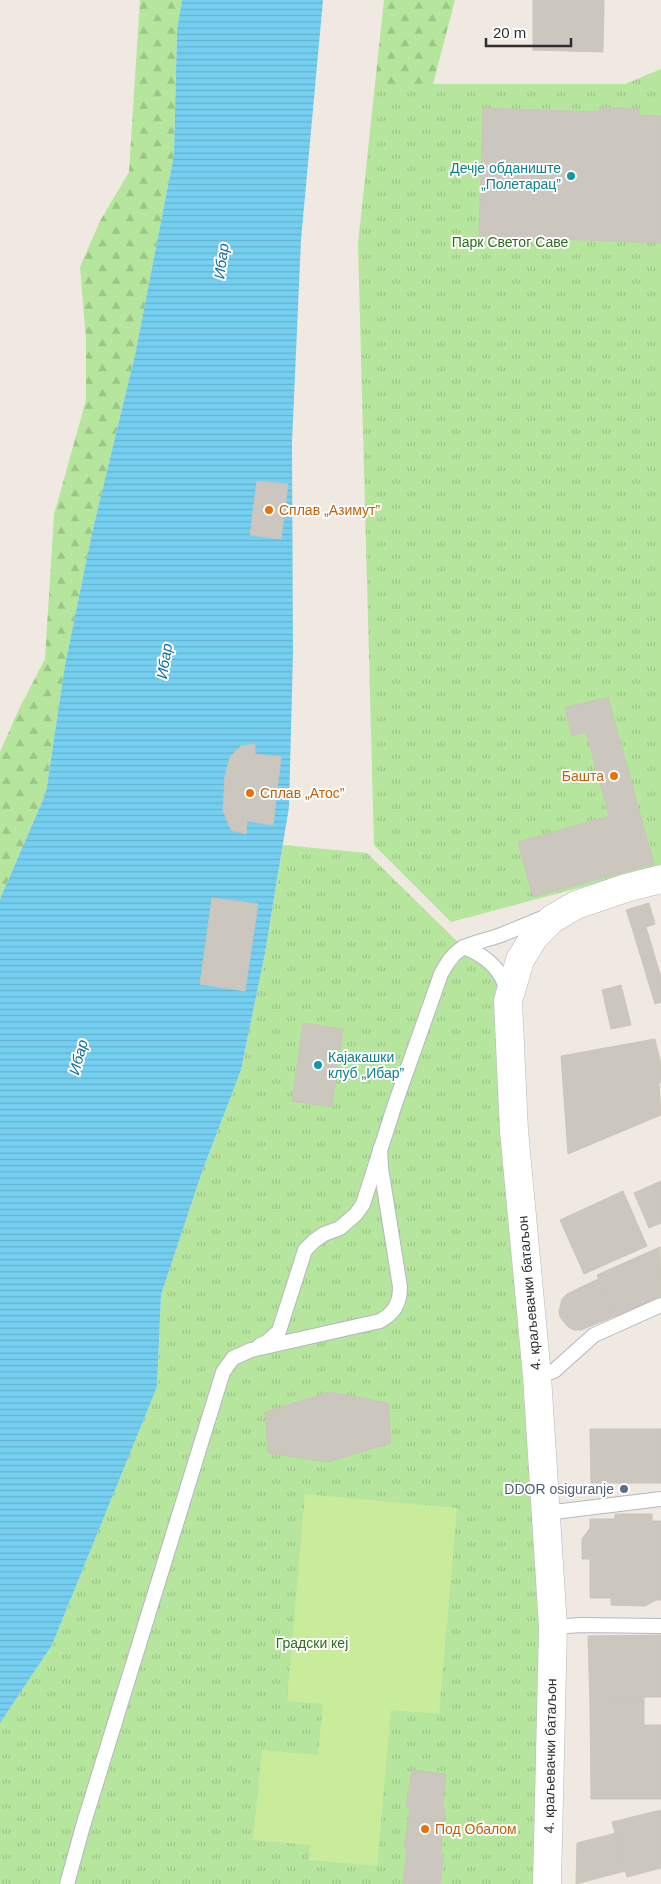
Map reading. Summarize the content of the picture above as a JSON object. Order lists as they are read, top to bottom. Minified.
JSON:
{"streets":{"street":["4. краљевачки батаљон"]},"water":["Ибар"],"parks":["Парк Светог Саве","Градски кеј"],"places":["Дечје обданиште „Полетарац”","Сплав „Азимут”","Башта","Сплав „Атос”","Кајакашки клуб „Ибар”","DDOR osiguranje","Под Обалом"],"scale_bar":"20 m"}
